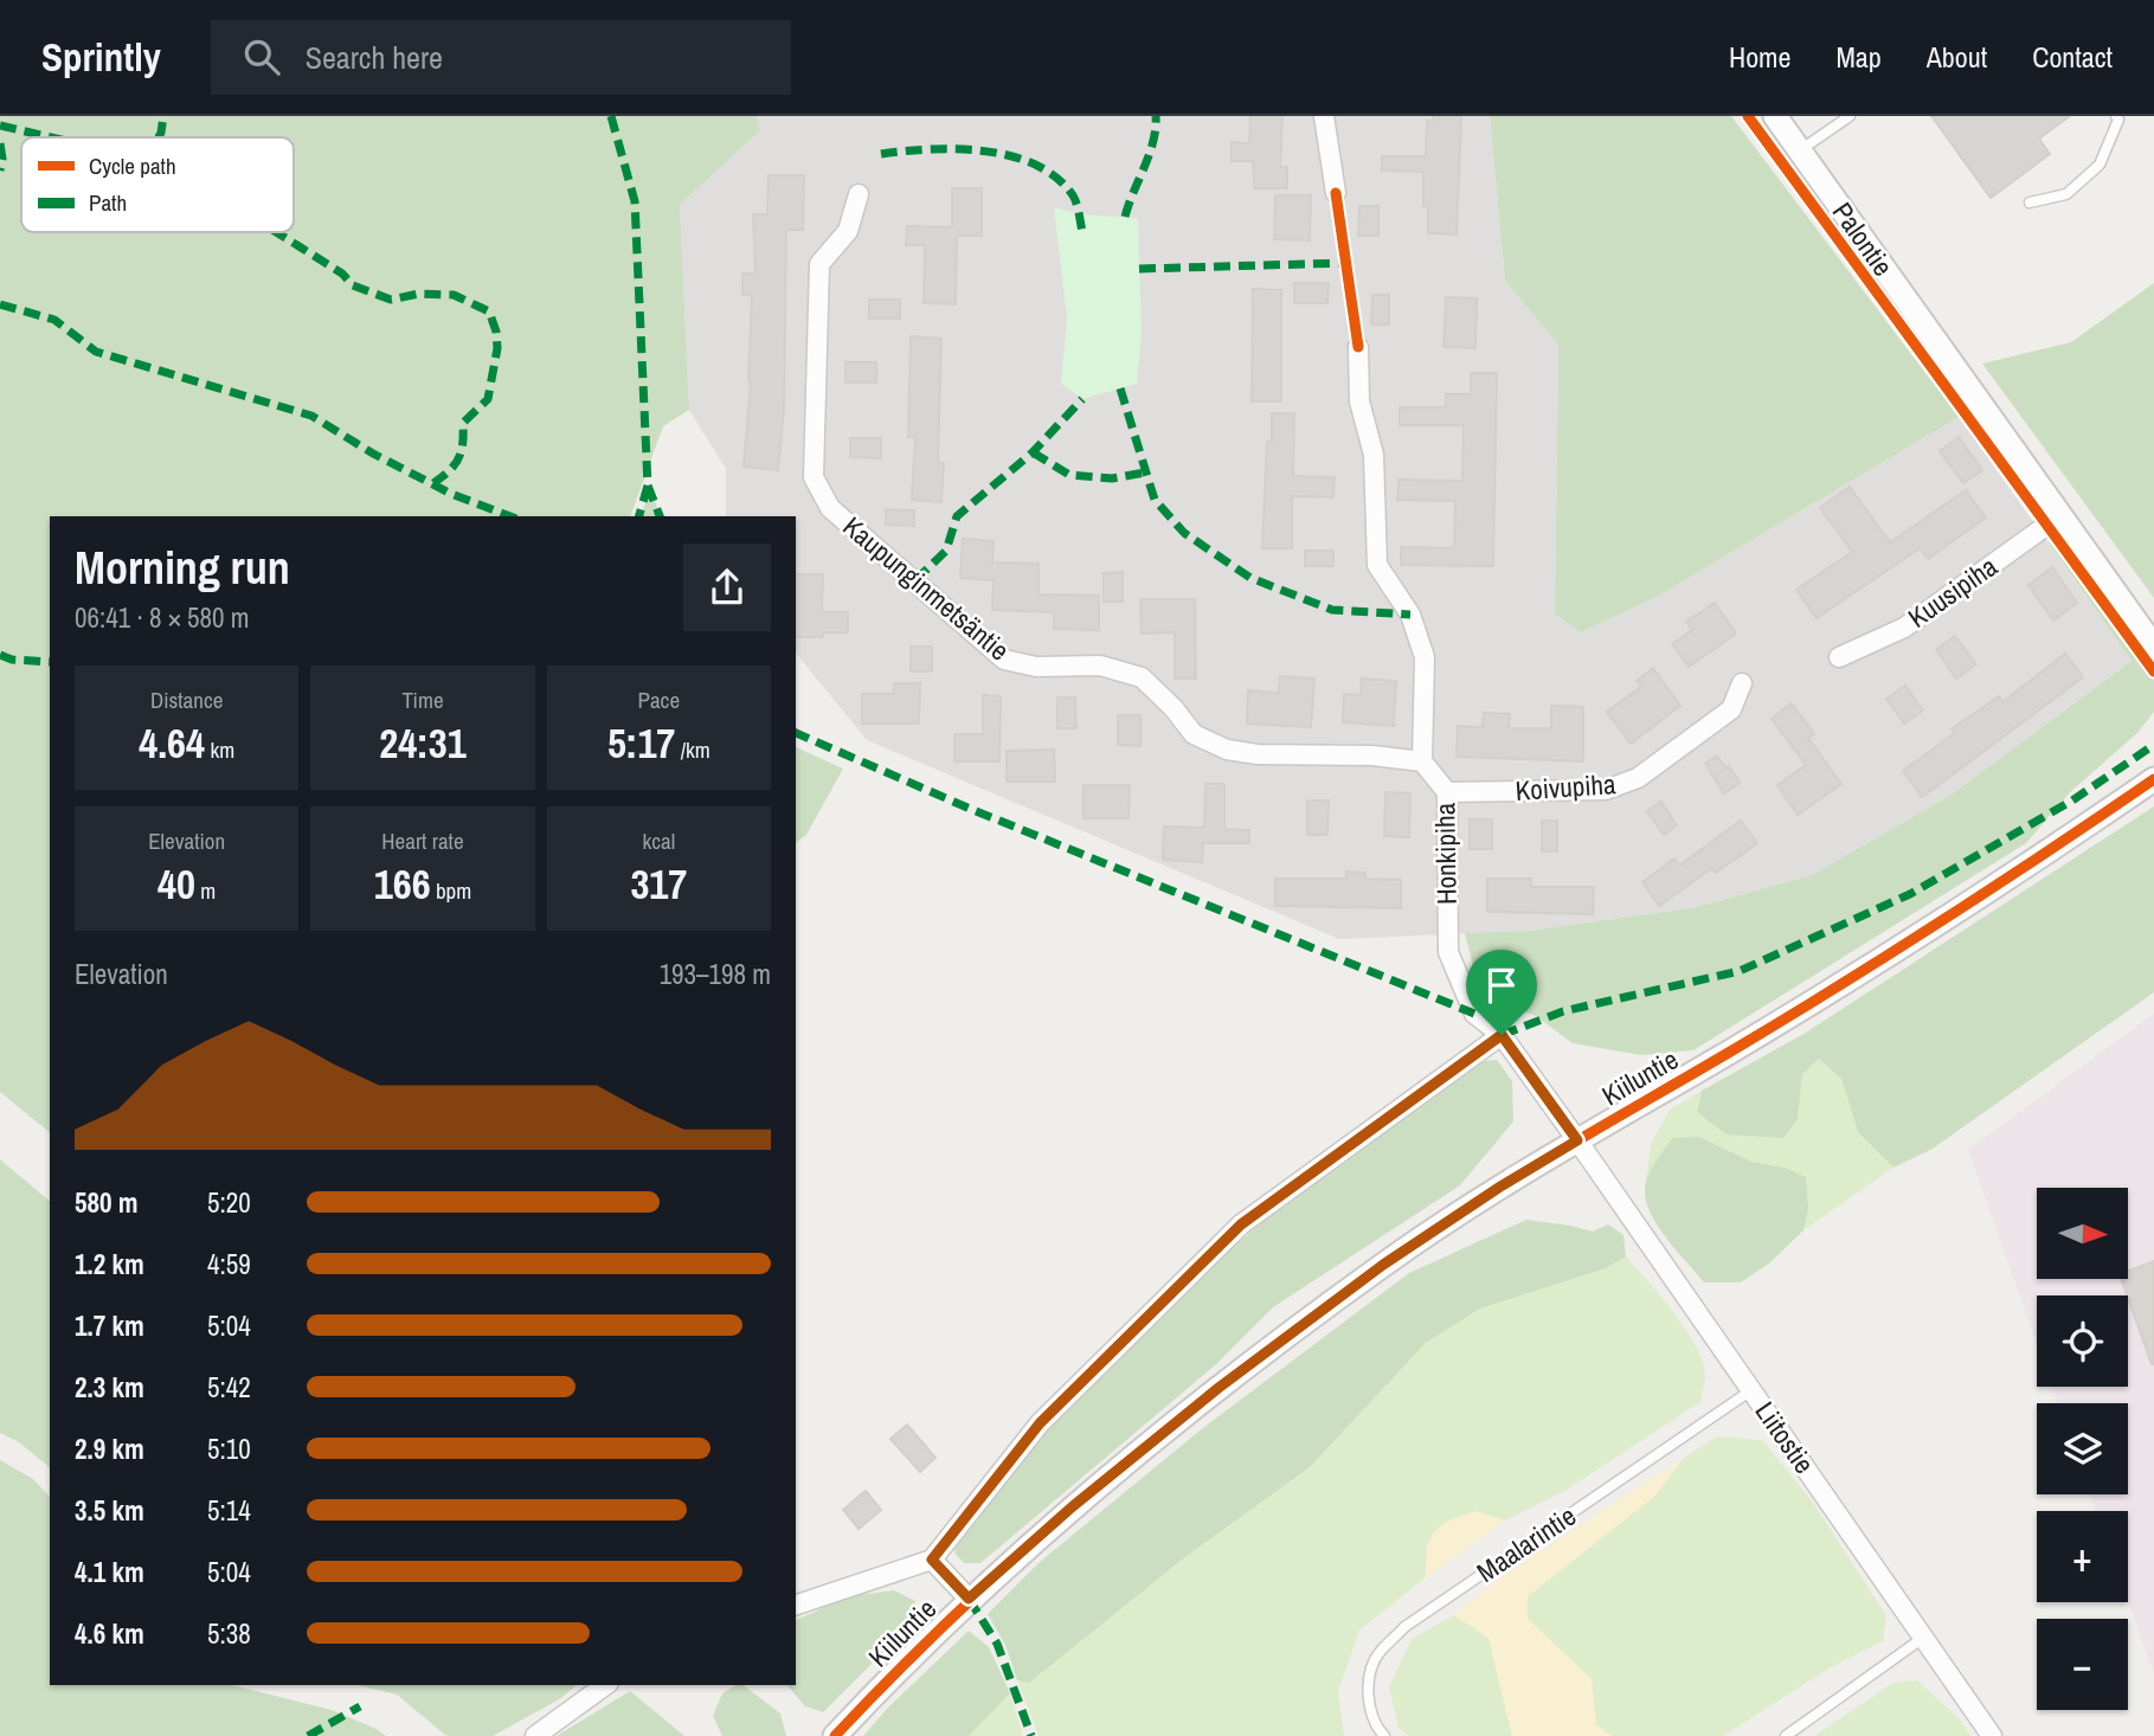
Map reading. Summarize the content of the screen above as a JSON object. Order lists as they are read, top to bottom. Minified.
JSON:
{"streets":{"street":["Palontie","Kaupunginmetsäntie","Kuusipiha","Koivupiha","Honkipiha","Kiiluntie","Liitostie"],"lane":["Maalarintie"]},"crossings":[["Palontie","Kuusipiha"],["Kaupunginmetsäntie","Honkipiha"],["Koivupiha","Honkipiha"],["Honkipiha","Kiiluntie"],["Honkipiha","Liitostie"],["Kiiluntie","Liitostie"],["Liitostie","Maalarintie"]],"legend":["Cycle path","Path"],"north":"right","page":{"header":"Sprintly","search":"Search here","nav":["Home","Map","About","Contact"],"heading":["Morning run","06:41 · 8 × 580 m"],"stats":[["Distance","4.64 km"],["Time","24:31"],["Pace","5:17 /km"],["Elevation","40 m"],["Heart rate","166 bpm"],["kcal","317"]],"chart":["Elevation","193–198 m"],"list":[{"name":"580 m","note":"5:20"},{"name":"1.2 km","note":"4:59"},{"name":"1.7 km","note":"5:04"},{"name":"2.3 km","note":"5:42"},{"name":"2.9 km","note":"5:10"},{"name":"3.5 km","note":"5:14"},{"name":"4.1 km","note":"5:04"},{"name":"4.6 km","note":"5:38"}],"map_buttons":["+","−"]}}
